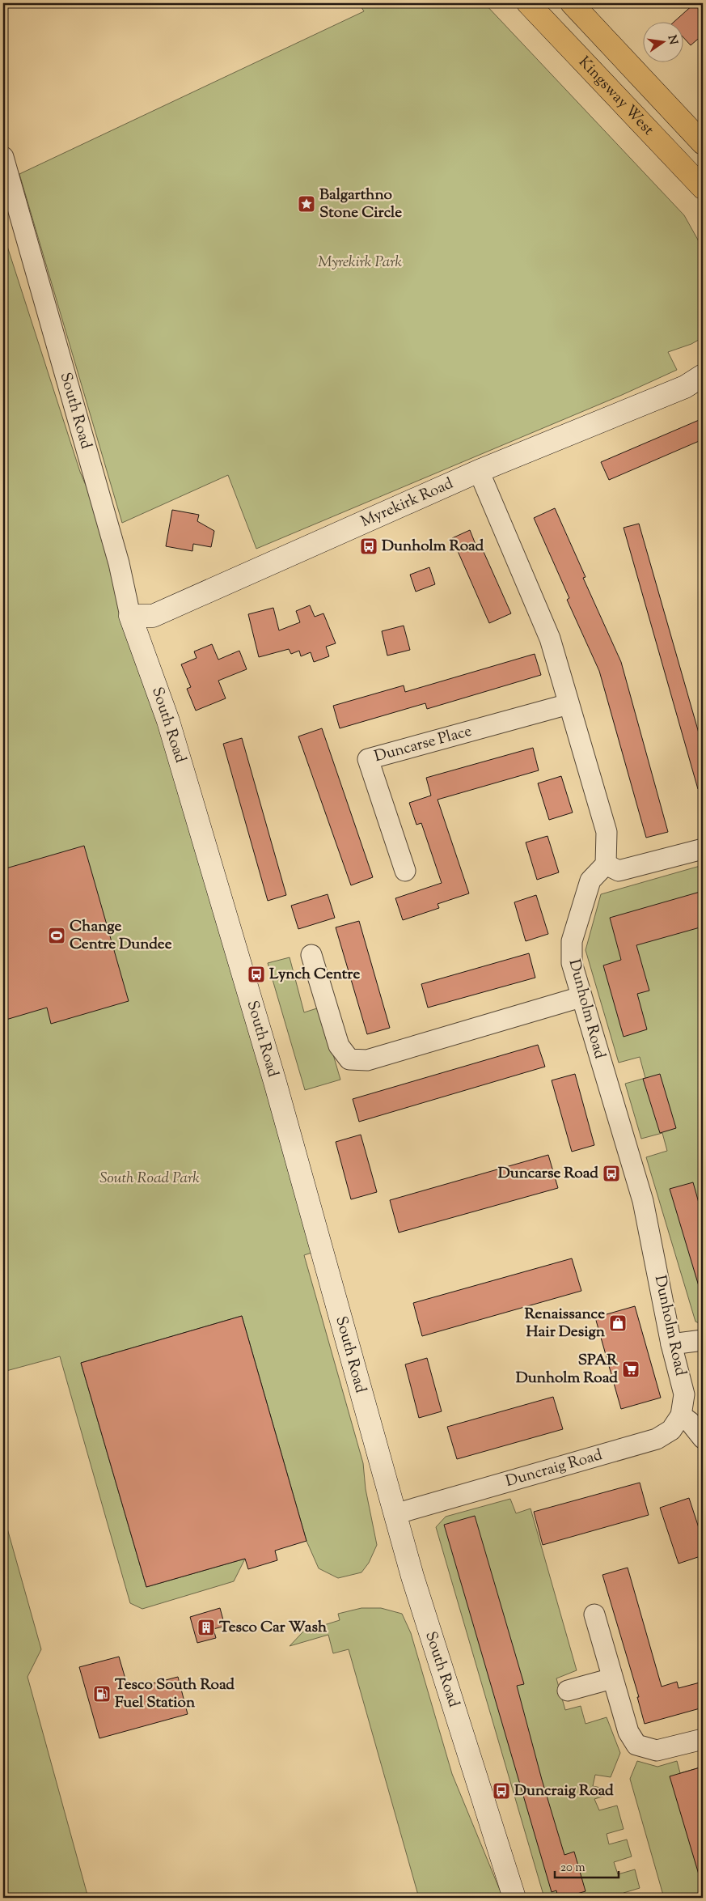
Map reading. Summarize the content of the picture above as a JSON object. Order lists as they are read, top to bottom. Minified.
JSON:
{"streets":{"highway":["Kingsway West"],"street":["South Road","Myrekirk Road","Duncarse Place","Dunholm Road","Duncraig Road"]},"crossings":[["South Road","Myrekirk Road"],["South Road","Duncraig Road"],["Dunholm Road","Duncraig Road"]],"parks":["Myrekirk Park","South Road Park"],"places":{"place":["Balgarthno Stone Circle"],"bus stop":["Dunholm Road","Lynch Centre","Duncarse Road","Duncraig Road"],"sports":["Change Centre Dundee"],"shop":["Renaissance Hair Design"],"supermarket":["SPAR Dunholm Road"],"building":["Tesco Car Wash"],"fuel station":["Tesco South Road Fuel Station"]},"scale_bar":"20 m","north":"right"}
